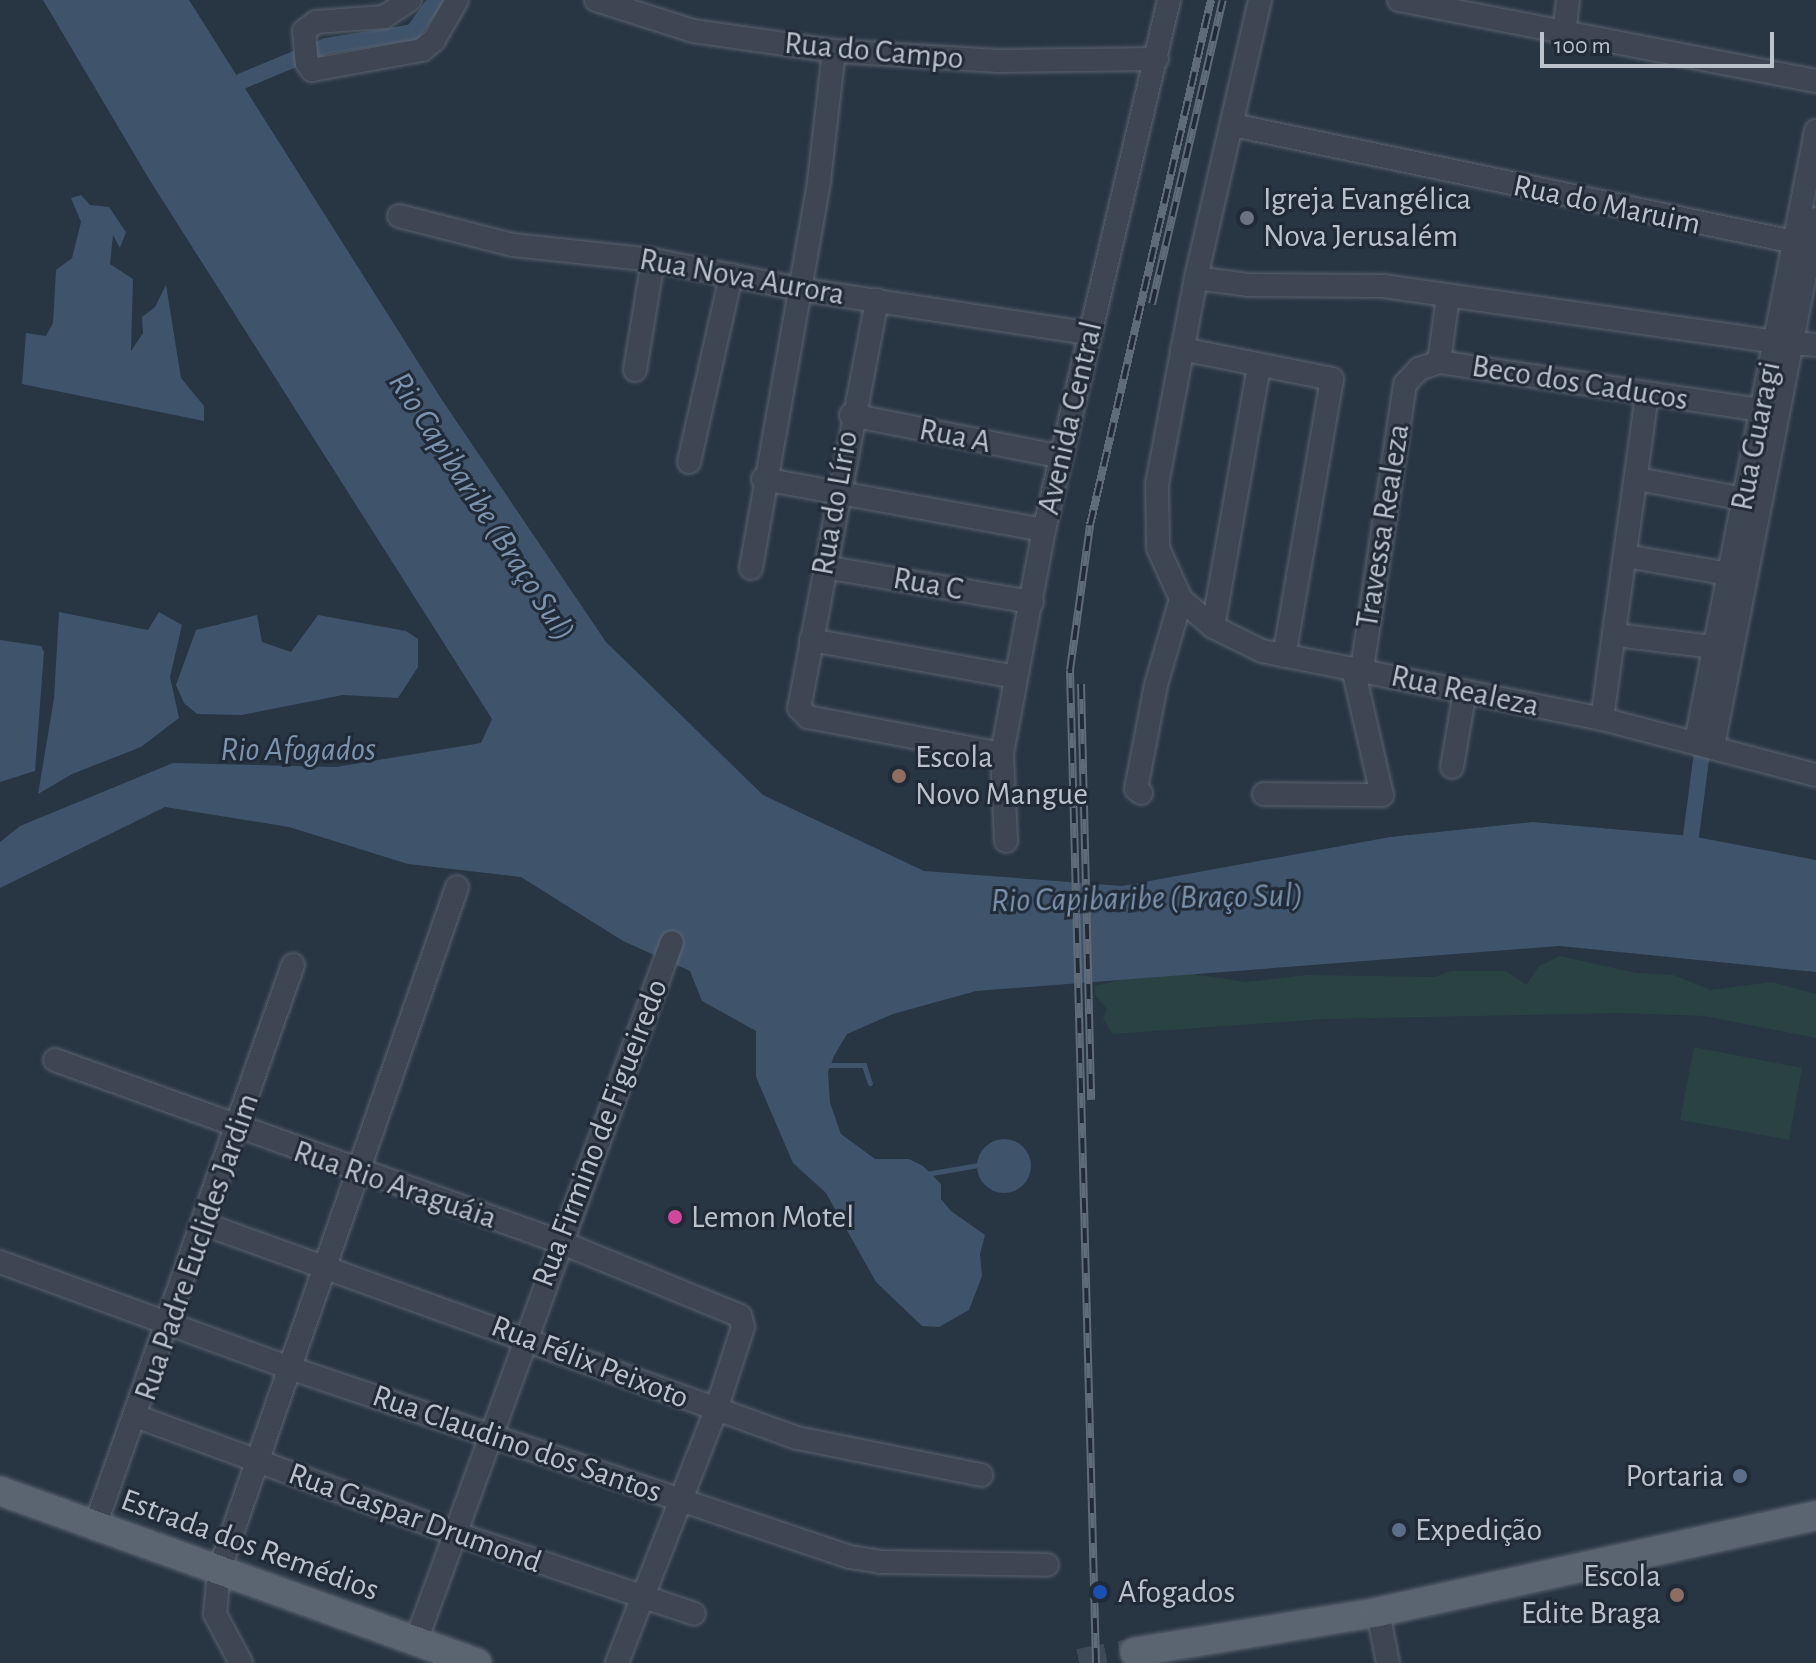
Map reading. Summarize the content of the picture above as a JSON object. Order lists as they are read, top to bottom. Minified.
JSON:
{"streets":{"main road":["Estrada dos Remédios"],"street":["Rua do Campo","Rua do Maruim","Rua Nova Aurora","Beco dos Caducos","Avenida Central","Rua A","Rua Guaragi","Rua do Lírio","Travessa Realeza","Rua C","Rua Realeza","Rua Firmino de Figueiredo","Rua Rio Araguáia","Rua Padre Euclides Jardim","Rua Félix Peixoto","Rua Claudino dos Santos","Rua Gaspar Drumond"]},"crossings":[["Rua do Campo","Avenida Central"],["Rua do Maruim","Rua Guaragi"],["Rua Nova Aurora","Avenida Central"],["Rua Nova Aurora","Rua do Lírio"],["Beco dos Caducos","Rua Guaragi"],["Beco dos Caducos","Travessa Realeza"],["Avenida Central","Rua A"],["Avenida Central","Rua do Lírio"],["Avenida Central","Rua C"],["Rua A","Rua do Lírio"],["Rua Guaragi","Rua Realeza"],["Rua do Lírio","Rua C"],["Travessa Realeza","Rua Realeza"],["Rua Firmino de Figueiredo","Rua Rio Araguáia"],["Rua Firmino de Figueiredo","Rua Félix Peixoto"],["Rua Firmino de Figueiredo","Rua Claudino dos Santos"],["Rua Firmino de Figueiredo","Rua Gaspar Drumond"],["Rua Firmino de Figueiredo","Estrada dos Remédios"],["Rua Rio Araguáia","Rua Padre Euclides Jardim"],["Rua Rio Araguáia","Rua Félix Peixoto"],["Rua Padre Euclides Jardim","Rua Félix Peixoto"],["Rua Padre Euclides Jardim","Rua Claudino dos Santos"],["Rua Padre Euclides Jardim","Rua Gaspar Drumond"],["Rua Padre Euclides Jardim","Estrada dos Remédios"]],"water":["Rio Capibaribe (Braço Sul)","Rio Afogados"],"places":["Igreja Evangélica Nova Jerusalém","Escola Novo Mangue","Lemon Motel","Portaria","Expedição","Afogados","Escola Edite Braga"],"scale_bar":"100 m"}
